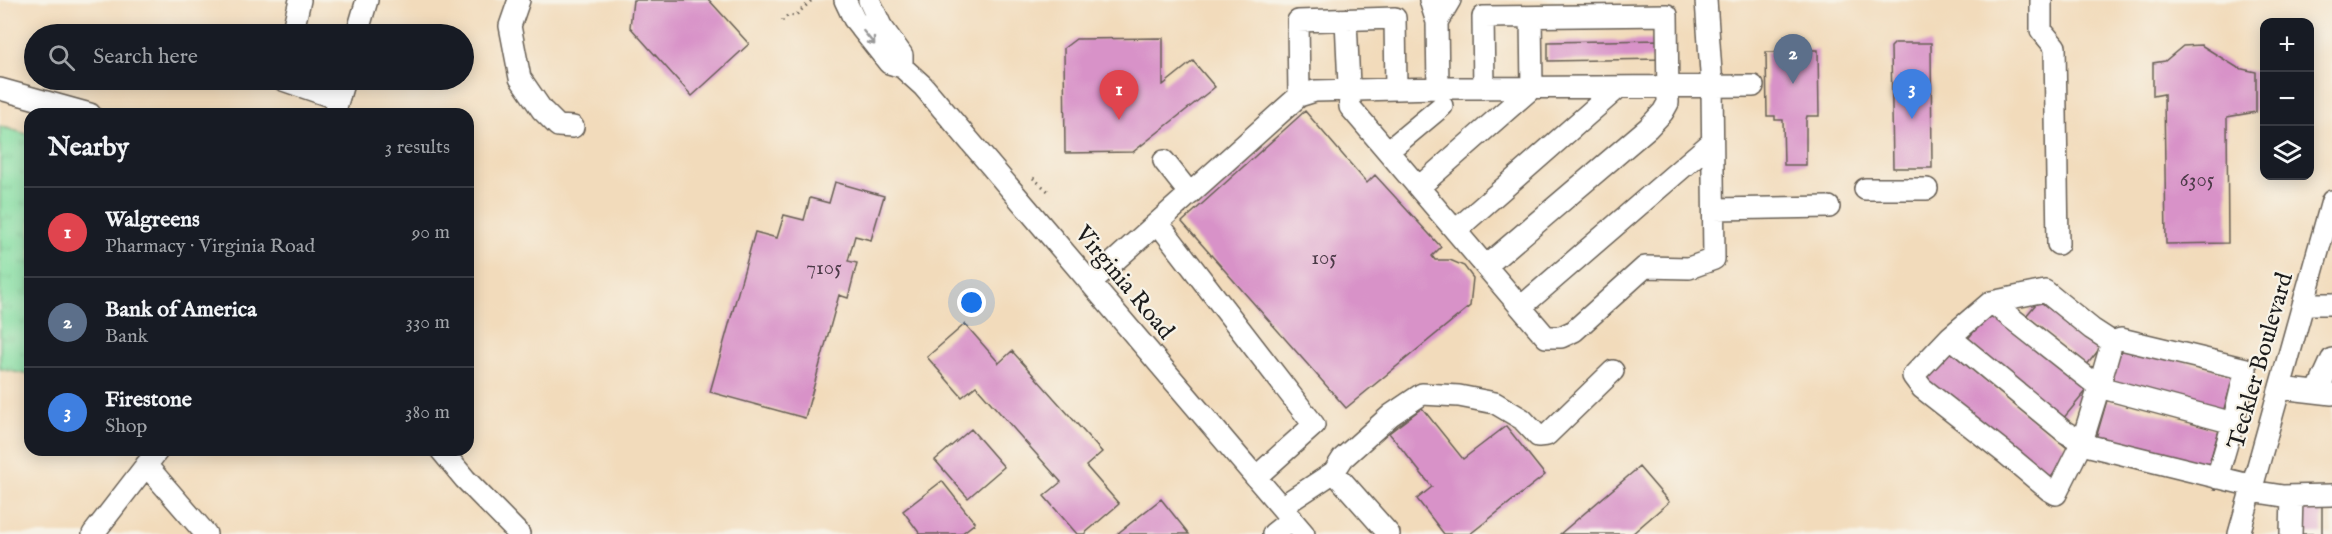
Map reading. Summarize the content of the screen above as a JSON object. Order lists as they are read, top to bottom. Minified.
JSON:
{"streets":{"street":["Virginia Road","Teckler Boulevard"]},"house_numbers":["6305","105","7105"],"page":{"map_buttons":["+","−"],"search":"Search here","pins":["2","3","1"],"heading":["Nearby","3 results"],"list":[{"mark":"1","name":"Walgreens","note":"Pharmacy · Virginia Road","value":"90 m"},{"mark":"2","name":"Bank of America","note":"Bank","value":"330 m"},{"mark":"3","name":"Firestone","note":"Shop","value":"380 m"}]}}
